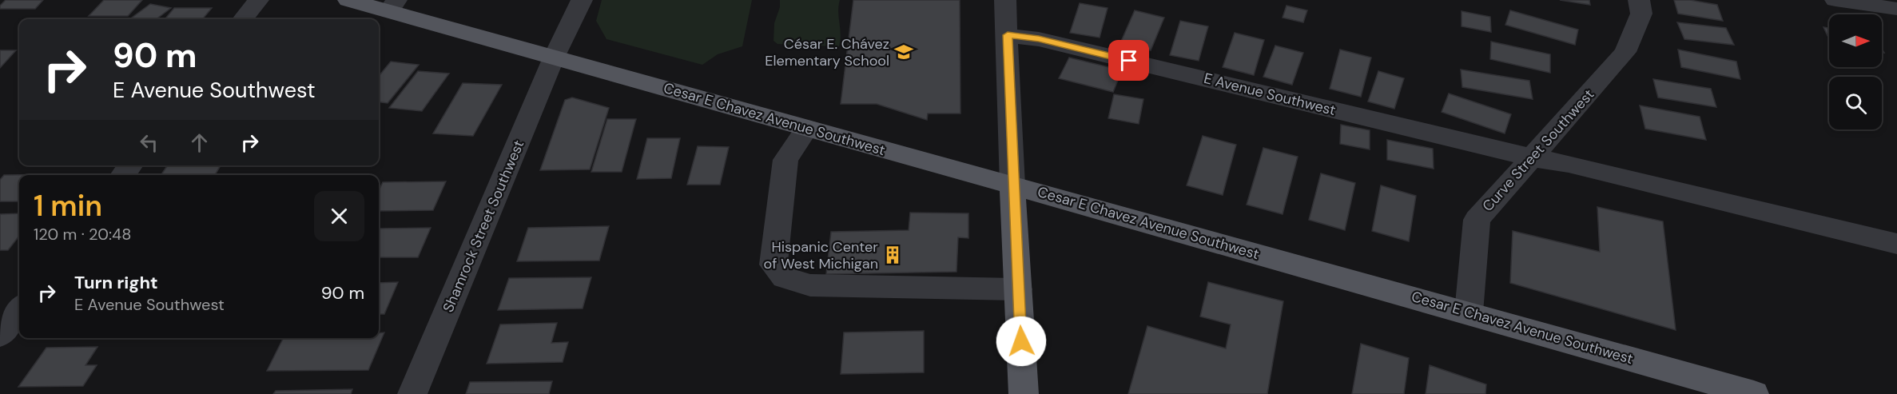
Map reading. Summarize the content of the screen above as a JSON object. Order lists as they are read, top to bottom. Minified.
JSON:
{"streets":{"main road":["Cesar E Chavez Avenue Southwest"],"street":["E Avenue Southwest","Curve Street Southwest","Shamrock Street Southwest"]},"crossings":[["E Avenue Southwest","Curve Street Southwest"],["Cesar E Chavez Avenue Southwest","Curve Street Southwest"],["Cesar E Chavez Avenue Southwest","Shamrock Street Southwest"]],"places":{"school or university":["César E. Chávez Elementary School"],"building":["Hispanic Center of West Michigan"]},"north":"right","page":{"turn":["90 m","E Avenue Southwest"],"heading":["1 min","120 m · 20:48"],"list":[{"name":"Turn right","note":"E Avenue Southwest","value":"90 m"}]}}
